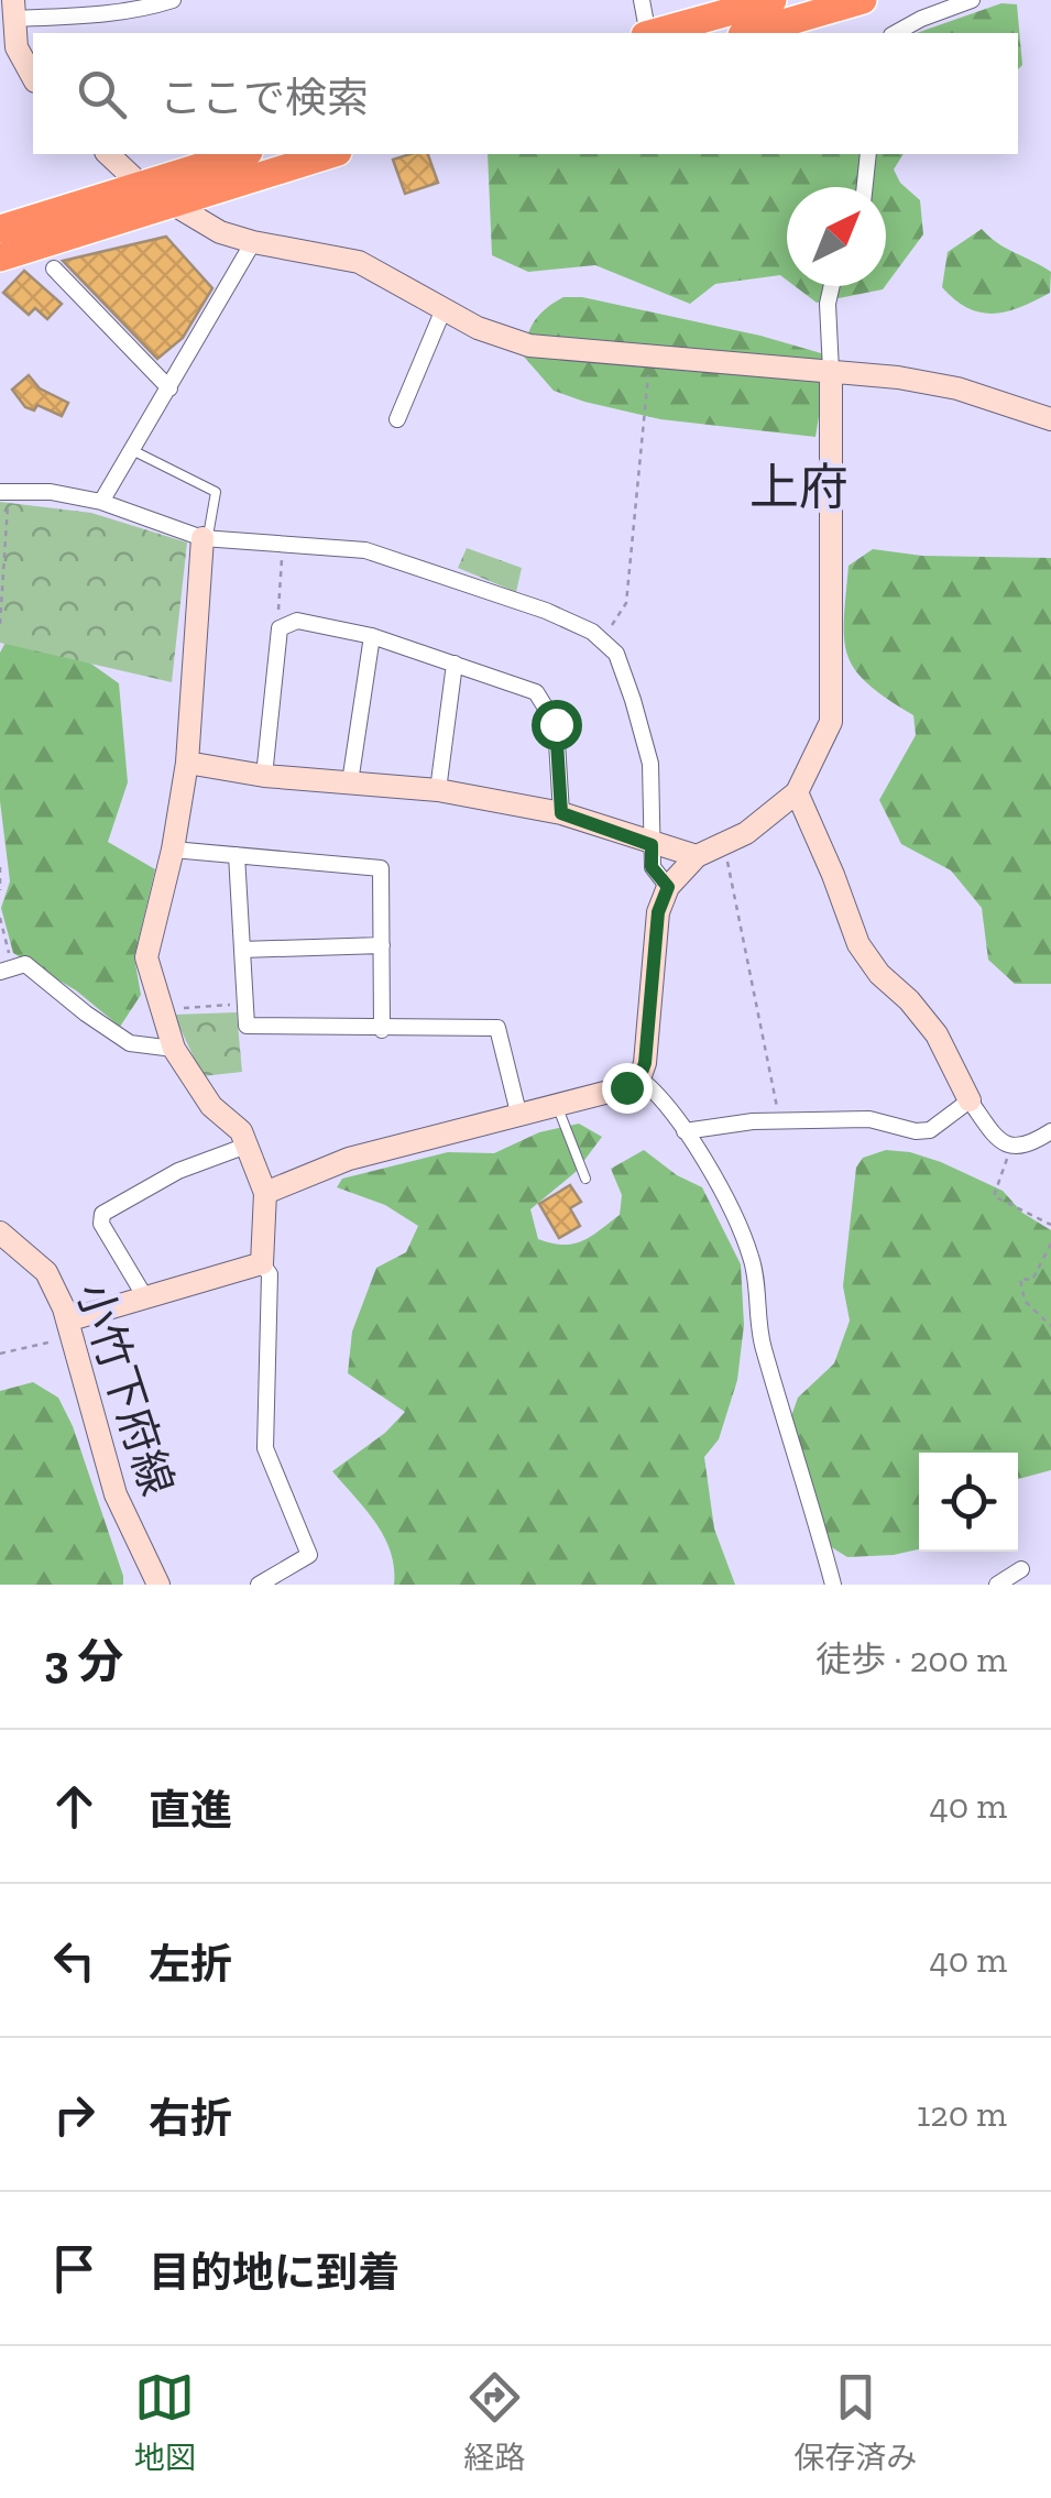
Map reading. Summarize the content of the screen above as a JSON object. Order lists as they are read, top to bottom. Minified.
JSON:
{"streets":{"street":["小竹下府線"]},"districts":["上府"],"north":"top right","page":{"search":"ここで検索","heading":["3 分","徒歩 · 200 m"],"list":[["直進","40 m"],["左折","40 m"],["右折","120 m"],"目的地に到着"],"nav":["地図","経路","保存済み"]}}
